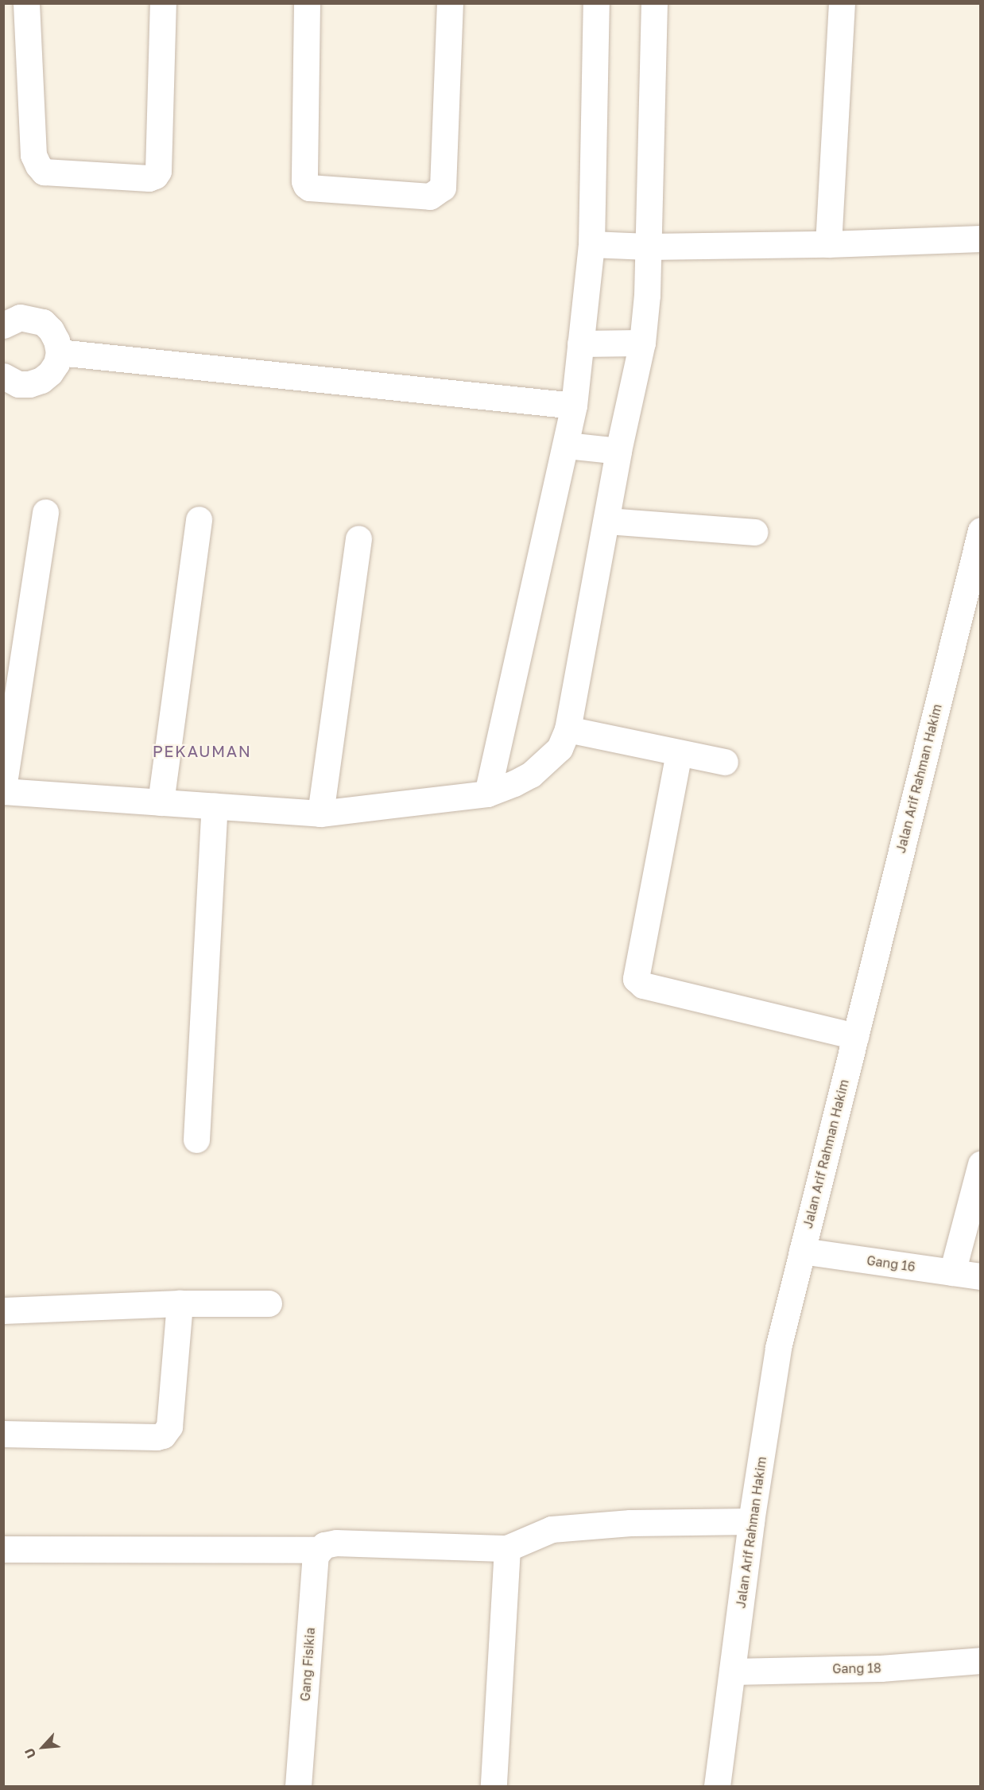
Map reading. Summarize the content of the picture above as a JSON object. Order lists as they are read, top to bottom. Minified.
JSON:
{"streets":{"street":["Jalan Arif Rahman Hakim","Gang 16","Gang Fisikia","Gang 18"]},"crossings":[["Jalan Arif Rahman Hakim","Gang 16"],["Jalan Arif Rahman Hakim","Gang 18"]],"districts":["PEKAUMAN"],"north":"bottom left"}
